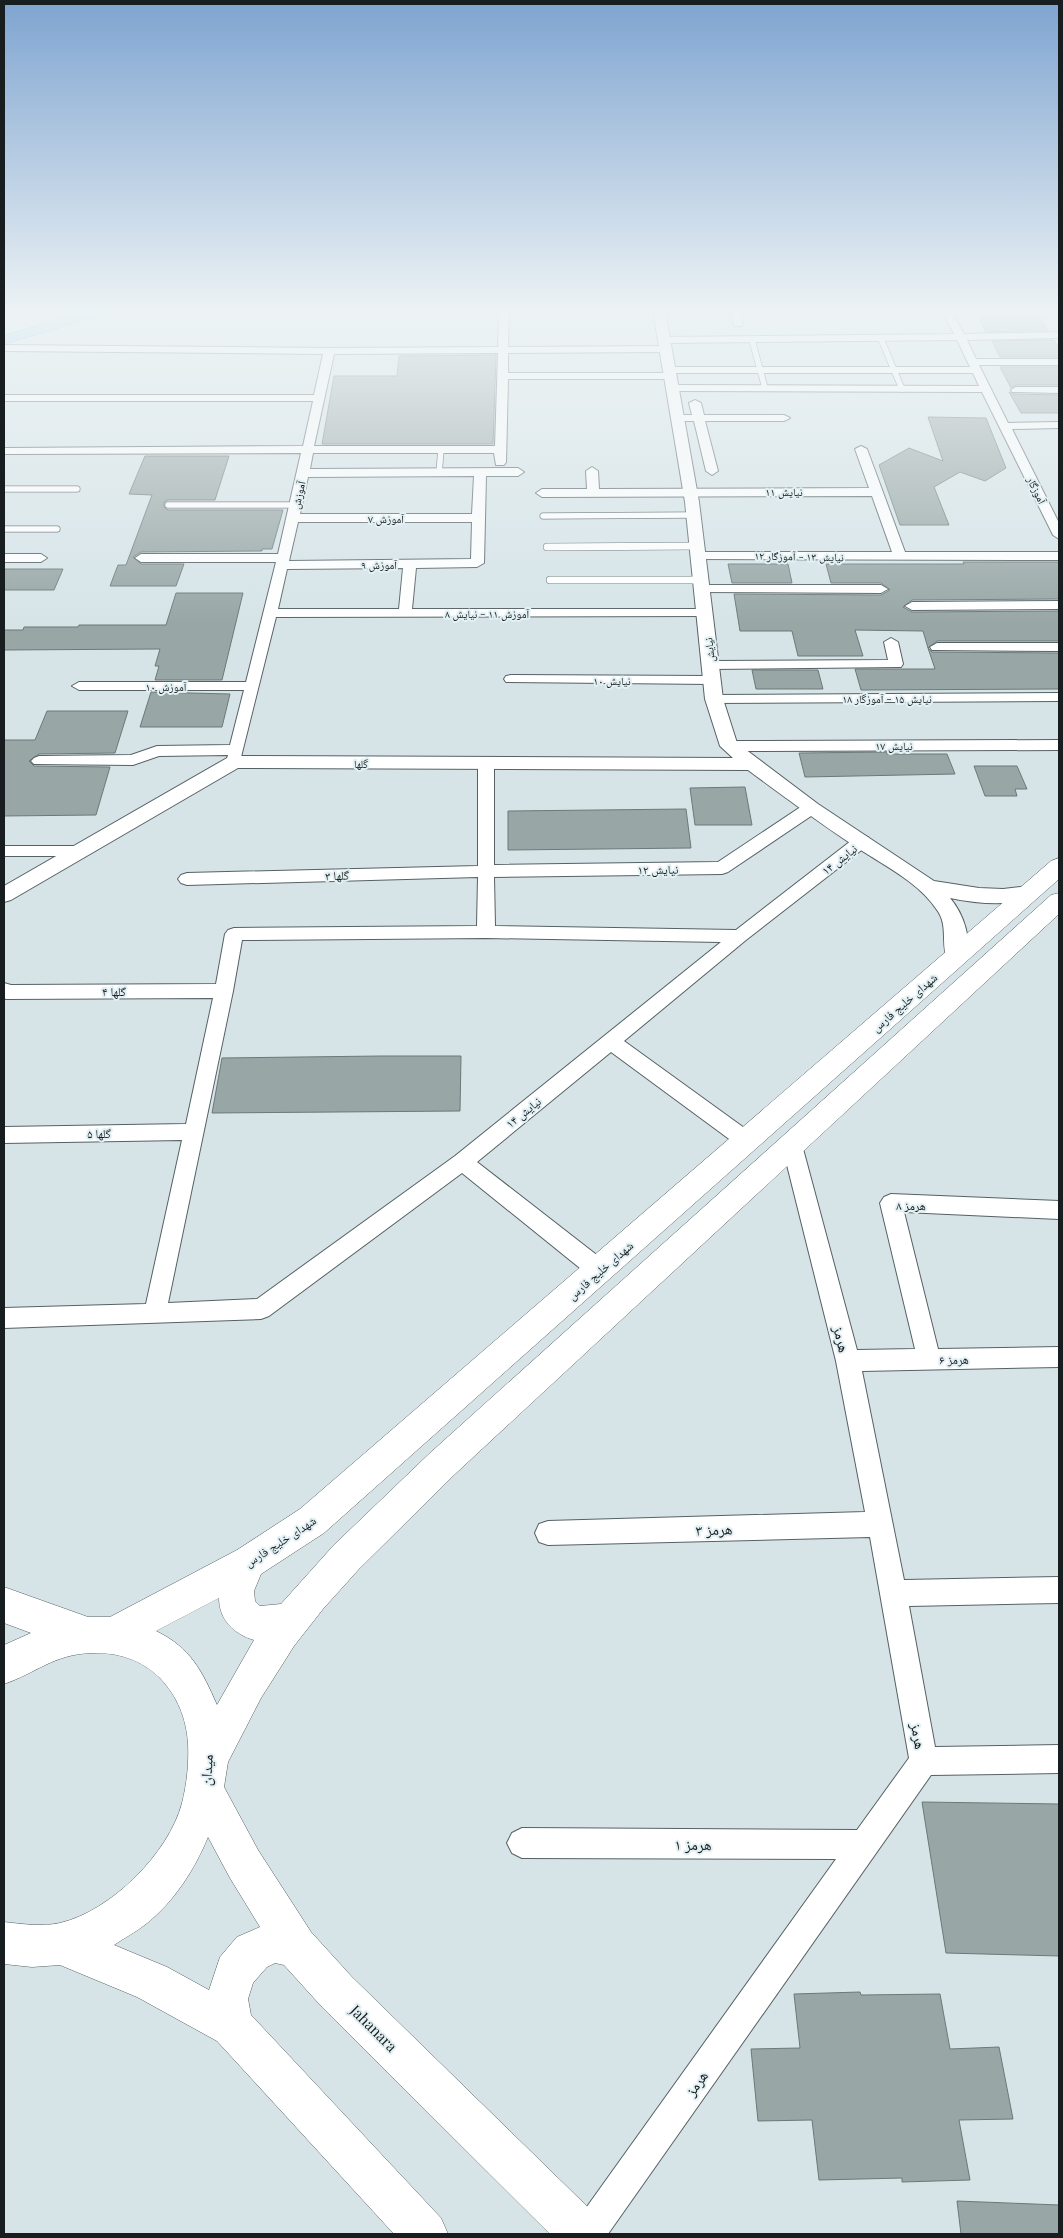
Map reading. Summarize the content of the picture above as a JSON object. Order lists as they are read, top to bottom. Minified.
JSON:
{"streets":{"main road":["شهدای خلیج فارس","میدان","Jahanara"],"street":["آموزگار","نیایش ۱۱","آموزش","آموزش ۷","نیایش ۱۳ - آموزگار ۱۲","آموزش ۹","آموزش ۱۱ - نیایش ۸","نیایش","نیایش ۱۰","آموزش ۱۰","نیایش ۱۵ - آموزگار ۱۸","نیایش ۱۷","گلها","نیایش ۱۴","نیایش ۱۲","گلها ۳","گلها ۴","گلها ۵","هرمز ۸","هرمز","هرمز ۶","هرمز ۳","هرمز ۱"]},"crossings":[["نیایش ۱۱","نیایش"],["آموزش","آموزش ۷"],["آموزش","آموزش ۹"],["آموزش","آموزش ۱۱ - نیایش ۸"],["آموزش","آموزش ۱۰"],["آموزش","گلها"],["آموزش ۷","آموزش ۹"],["نیایش ۱۳ - آموزگار ۱۲","نیایش"],["آموزش ۱۱ - نیایش ۸","نیایش"],["نیایش","نیایش ۱۰"],["نیایش","نیایش ۱۵ - آموزگار ۱۸"],["نیایش","نیایش ۱۷"],["نیایش ۱۲","گلها ۳"],["شهدای خلیج فارس","میدان"],["هرمز ۸","هرمز ۶"],["هرمز","هرمز ۶"],["هرمز","هرمز ۳"],["هرمز","هرمز ۱"],["میدان","Jahanara"]]}
